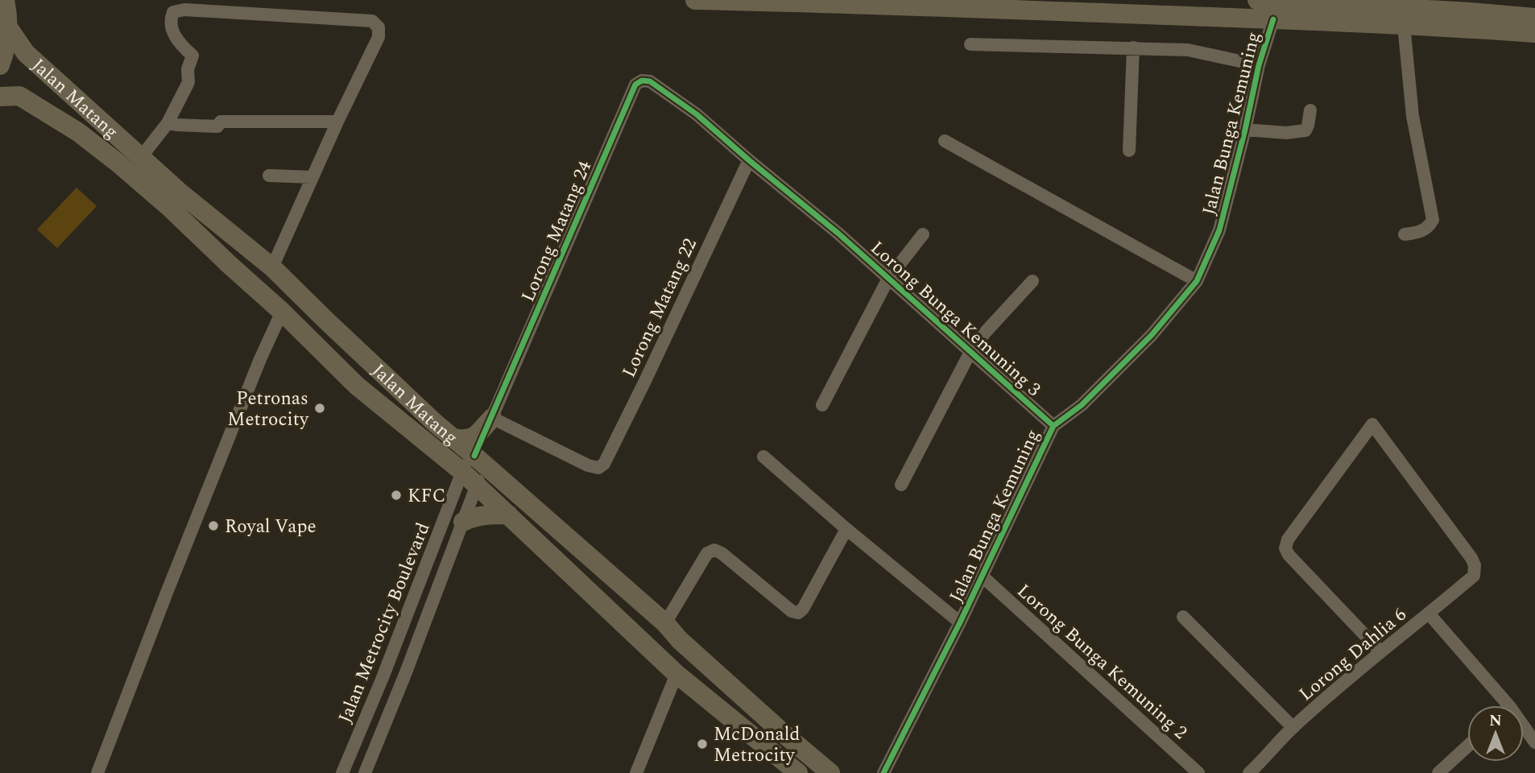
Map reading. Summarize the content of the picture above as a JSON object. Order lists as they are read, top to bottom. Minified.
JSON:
{"streets":{"main road":["Jalan Matang"],"street":["Jalan Bunga Kemuning","Lorong Matang 24","Lorong Matang 22","Lorong Bunga Kemuning 3","Jalan Metrocity Boulevard","Lorong Dahlia 6","Lorong Bunga Kemuning 2"]},"crossings":[["Jalan Matang","Lorong Matang 24"],["Jalan Matang","Jalan Metrocity Boulevard"],["Jalan Bunga Kemuning","Lorong Bunga Kemuning 3"],["Jalan Bunga Kemuning","Lorong Bunga Kemuning 2"],["Lorong Matang 24","Lorong Matang 22"],["Lorong Matang 24","Lorong Bunga Kemuning 3"],["Lorong Matang 24","Jalan Metrocity Boulevard"],["Lorong Matang 22","Lorong Bunga Kemuning 3"]],"places":["Petronas Metrocity","KFC","Royal Vape","McDonald Metrocity"],"north":"top"}
